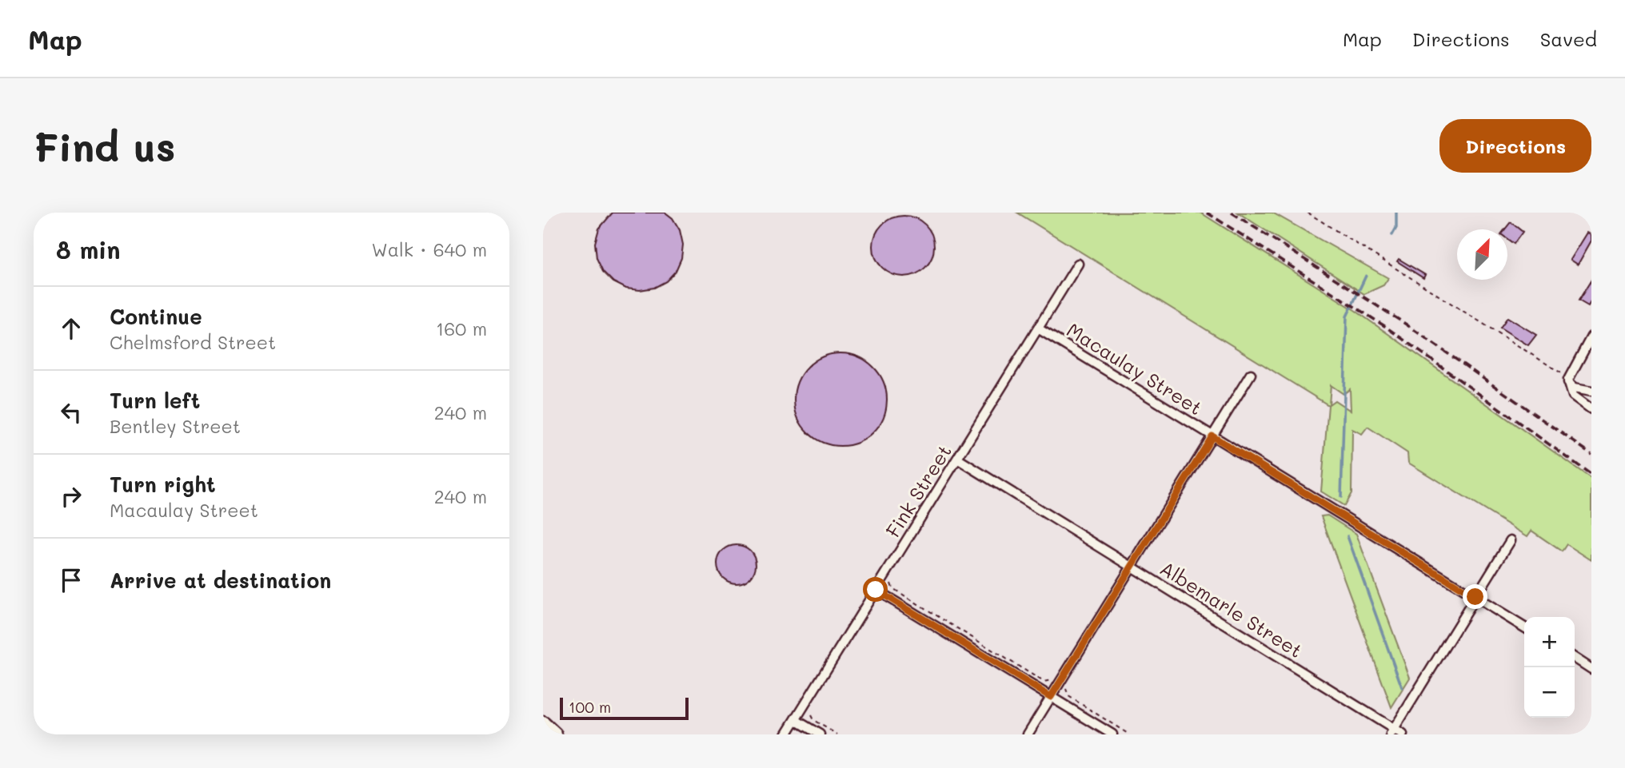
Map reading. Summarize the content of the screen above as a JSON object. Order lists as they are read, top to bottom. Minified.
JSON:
{"streets":{"street":["Macaulay Street","Fink Street","Albemarle Street"]},"crossings":[["Macaulay Street","Fink Street"],["Fink Street","Albemarle Street"]],"scale_bar":"100 m","north":"top right","page":{"header":"Map","nav":["Map","Directions","Saved"],"buttons":"Directions","title":"Find us","heading":["8 min","Walk · 640 m"],"list":[["Continue","Chelmsford Street","160 m"],["Turn left","Bentley Street","240 m"],["Turn right","Macaulay Street","240 m"],"Arrive at destination"],"map_buttons":["+","−"],"scale":"100 m"}}
